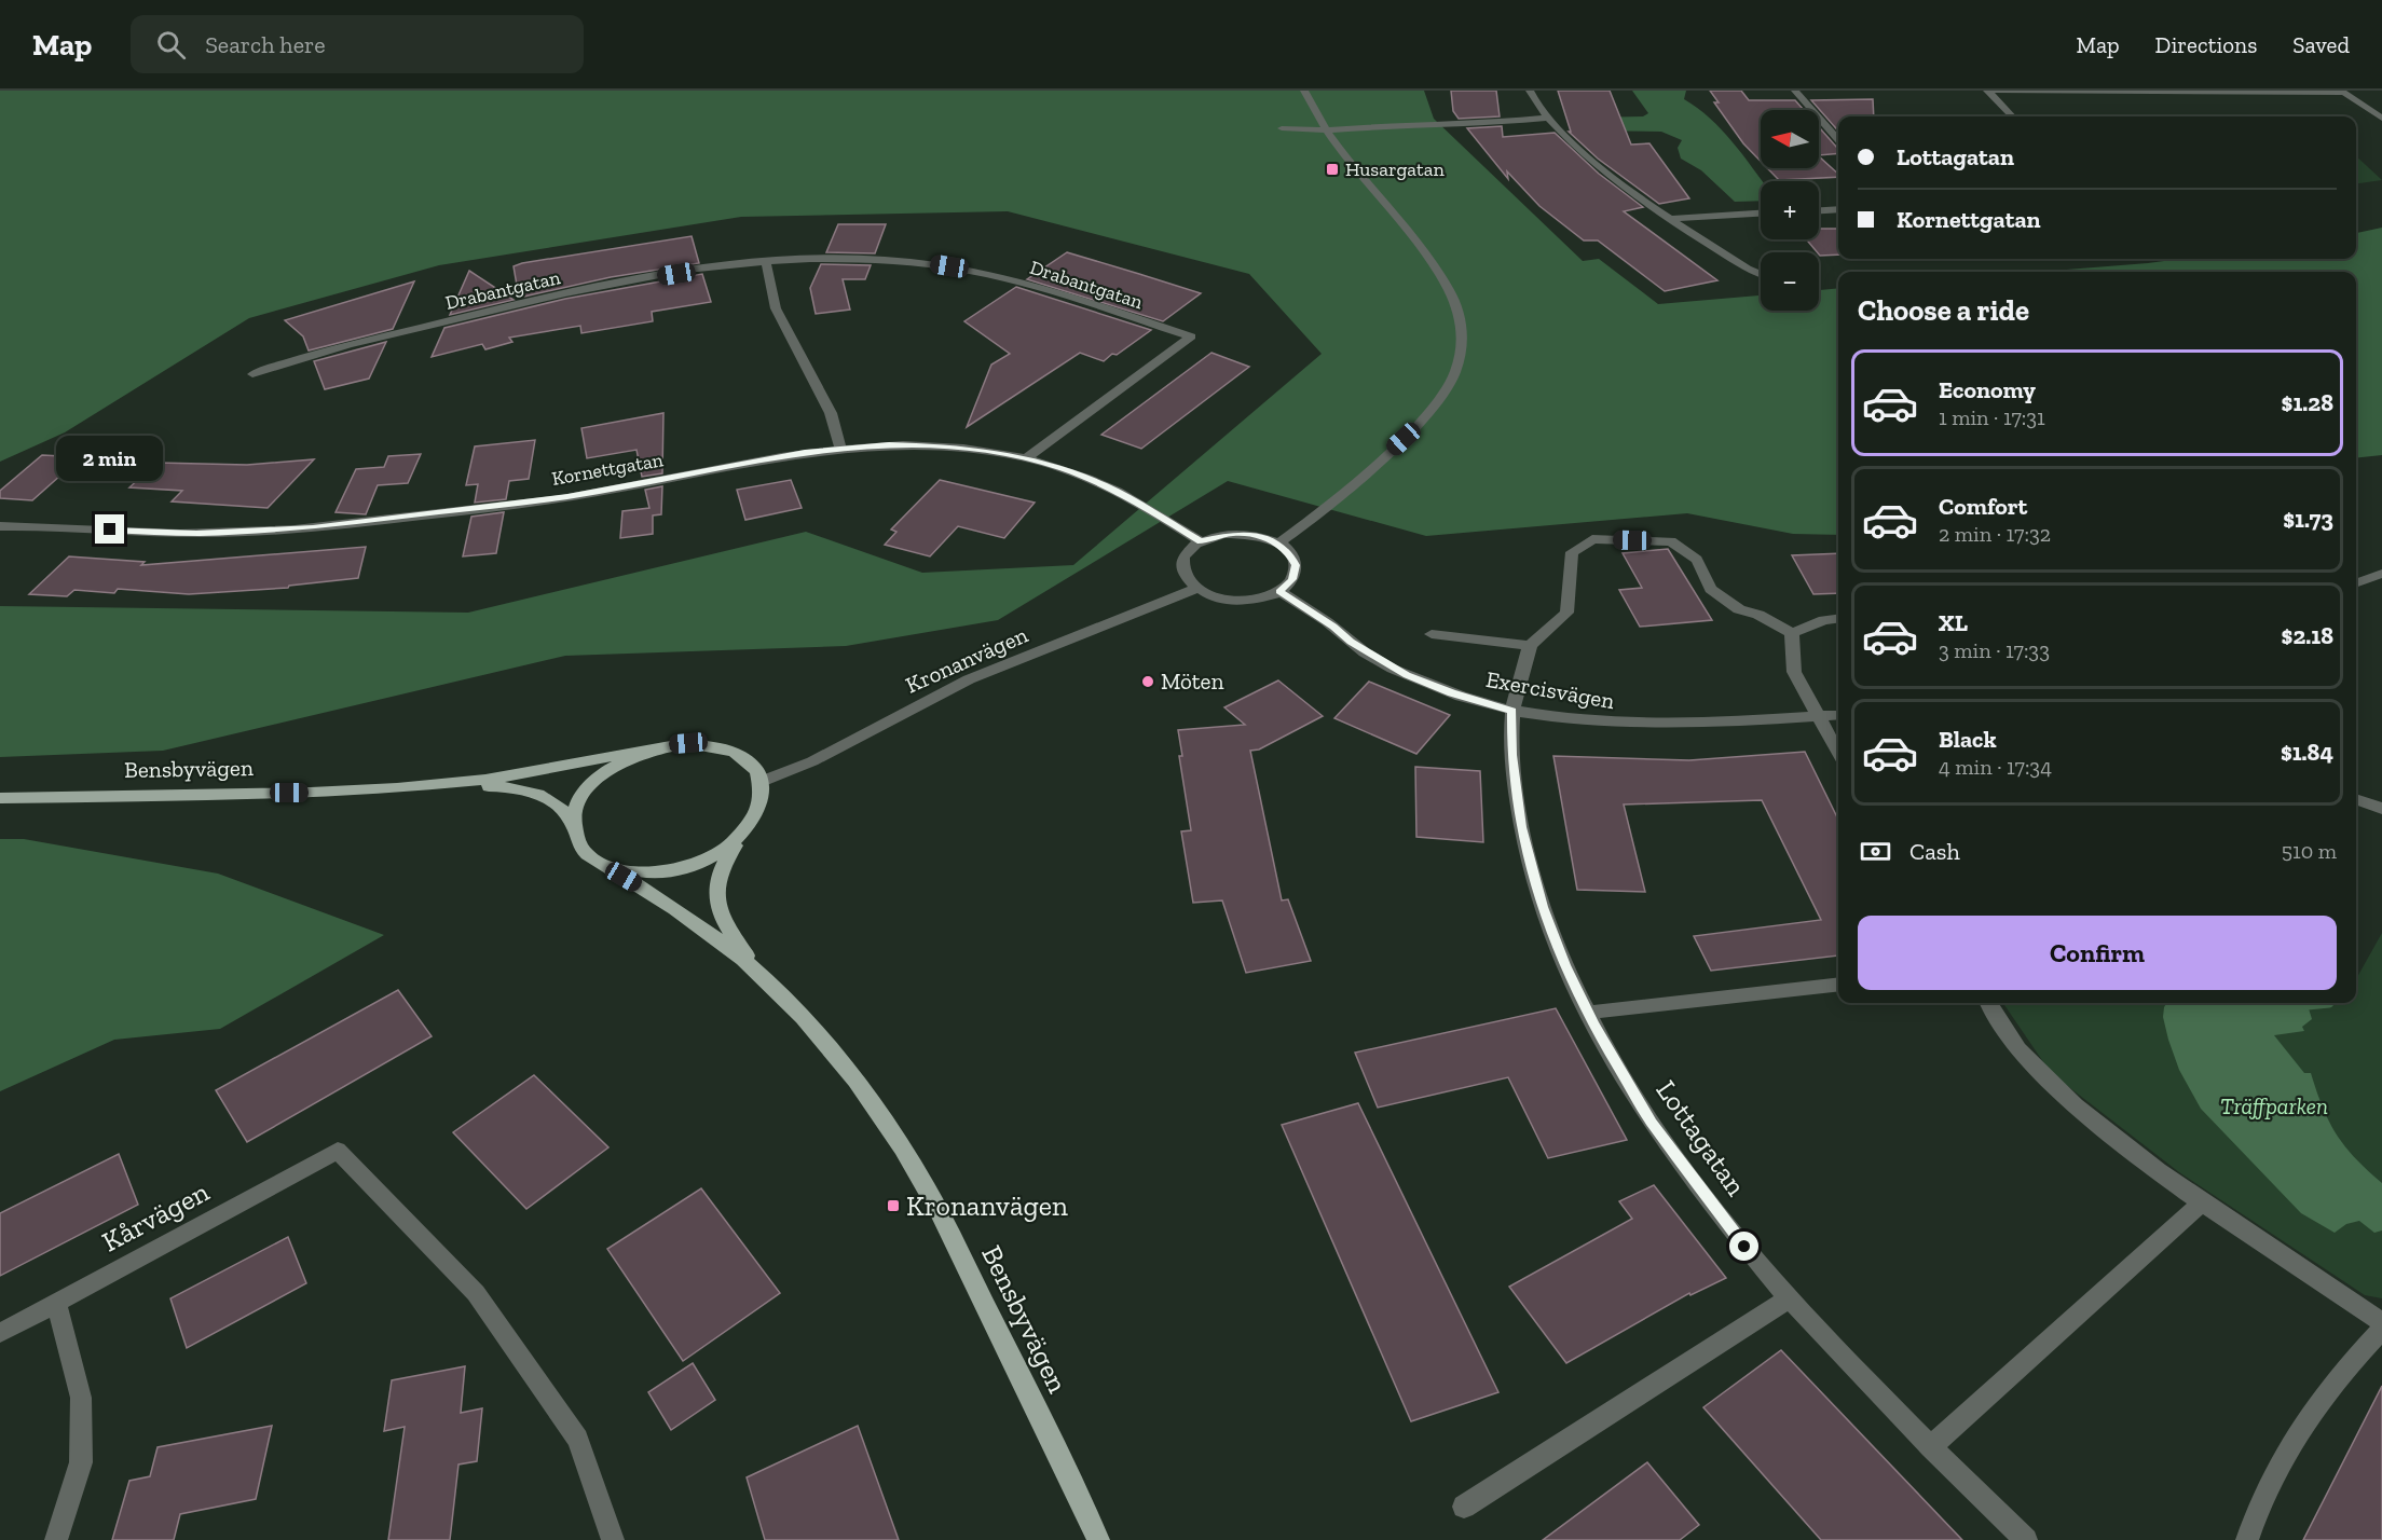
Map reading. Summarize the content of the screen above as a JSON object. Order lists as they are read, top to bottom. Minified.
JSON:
{"streets":{"main road":["Bensbyvägen"],"street":["Drabantgatan","Kornettgatan","Kronanvägen","Exercisvägen","Lottagatan","Kårvägen"]},"crossings":[["Drabantgatan","Kornettgatan"],["Kornettgatan","Kronanvägen"],["Kornettgatan","Exercisvägen"],["Kronanvägen","Exercisvägen"],["Kronanvägen","Bensbyvägen"],["Exercisvägen","Lottagatan"]],"parks":["Träffparken"],"places":{"transit":["Husargatan","Kronanvägen"],"other":["Möten"]},"north":"left","page":{"header":"Map","search":"Search here","nav":["Map","Directions","Saved"],"map_buttons":["+","−"],"banner":["Lottagatan","Kornettgatan"],"heading":"Choose a ride","list":[{"name":"Economy","note":"1 min · 17:31","value":"$1.28"},{"name":"Comfort","note":"2 min · 17:32","value":"$1.73"},{"name":"XL","note":"3 min · 17:33","value":"$2.18"},{"name":"Black","note":"4 min · 17:34","value":"$1.84"}],"bubble":"2 min","pay":["Cash","510 m"],"buttons":"Confirm"}}
